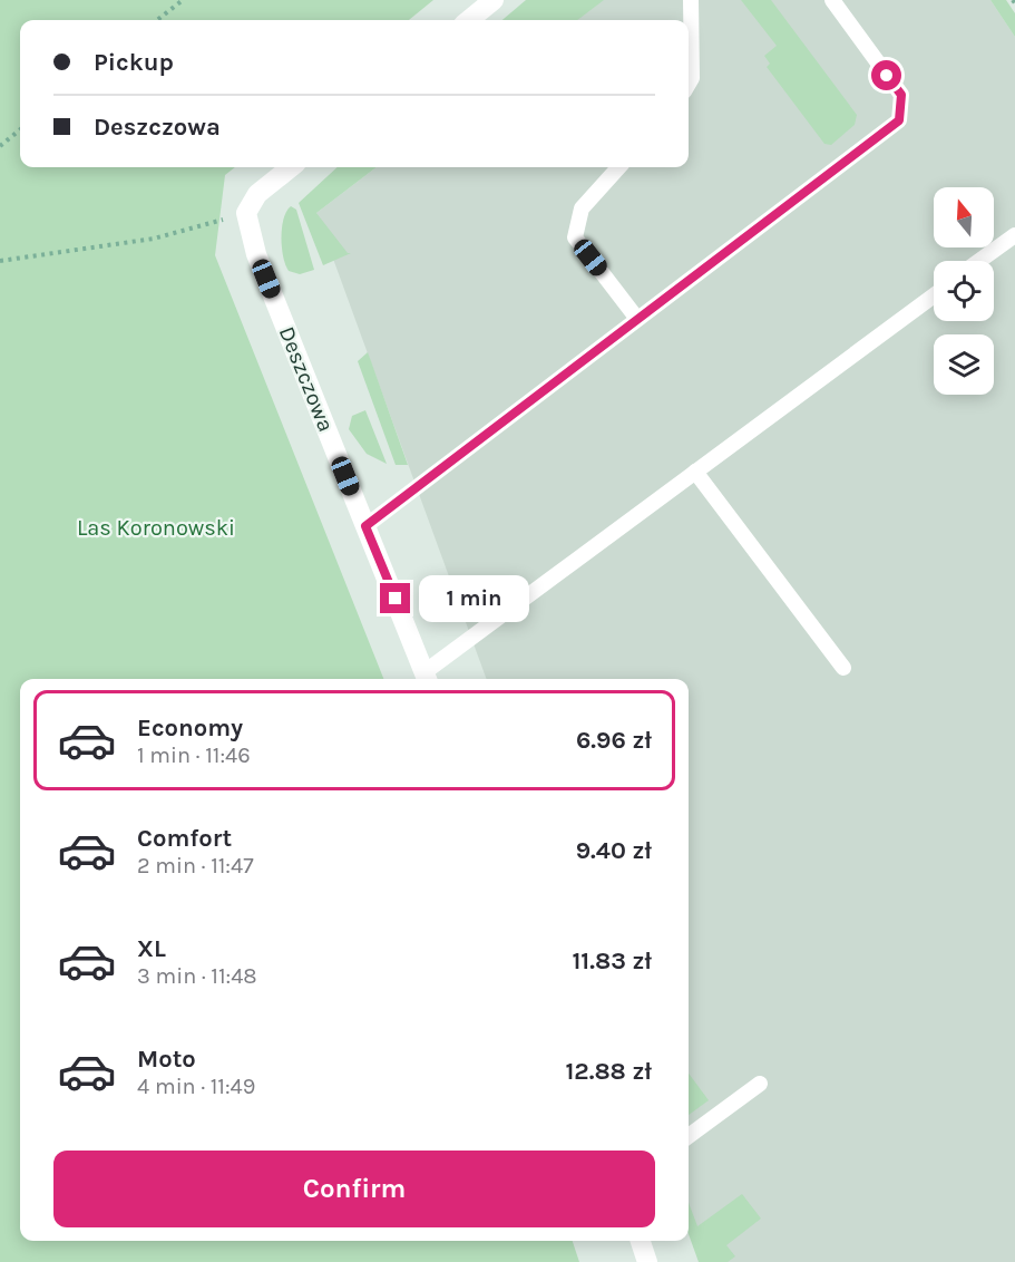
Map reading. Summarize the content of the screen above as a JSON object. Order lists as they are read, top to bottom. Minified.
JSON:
{"streets":{"street":["Deszczowa"]},"parks":["Las Koronowski"],"north":"top","page":{"banner":["Pickup","Deszczowa"],"bubble":"1 min","list":[{"name":"Economy","note":"1 min · 11:46","value":"6.96 zł"},{"name":"Comfort","note":"2 min · 11:47","value":"9.40 zł"},{"name":"XL","note":"3 min · 11:48","value":"11.83 zł"},{"name":"Moto","note":"4 min · 11:49","value":"12.88 zł"}],"buttons":"Confirm"}}
